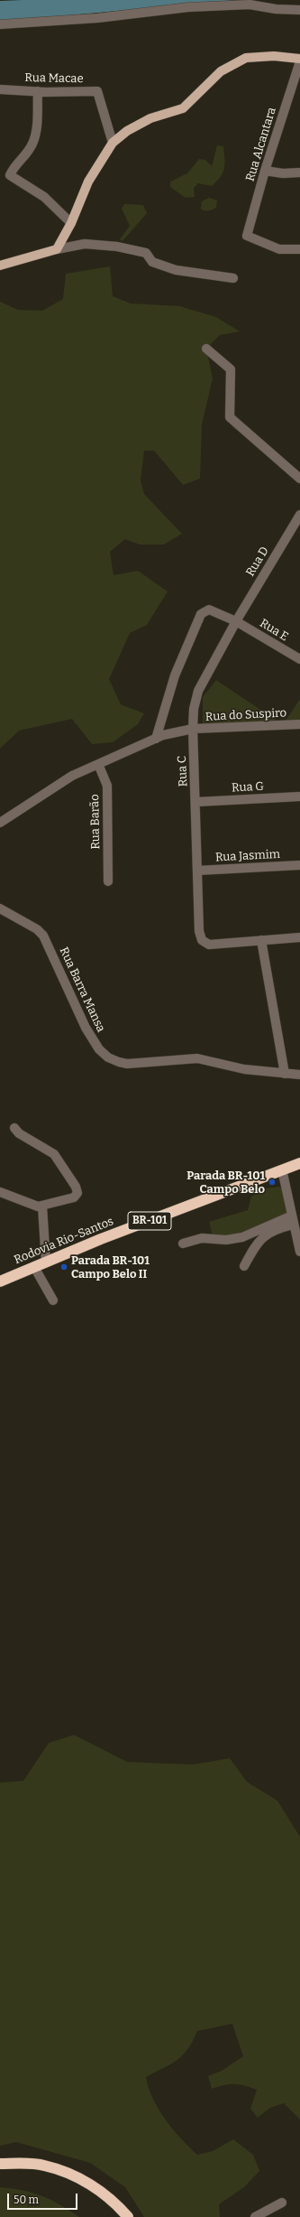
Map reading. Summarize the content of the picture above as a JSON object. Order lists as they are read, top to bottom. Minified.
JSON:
{"streets":{"highway":["BR-101","Rodovia Rio-Santos"],"street":["Rua Macae","Rua Alcantara","Rua D","Rua E","Rua do Suspiro","Rua C","Rua G","Rua Barão","Rua Jasmim","Rua Barra Mansa"]},"crossings":[["Rua D","Rua E"],["Rua D","Rua C"],["Rua E","Rua do Suspiro"],["Rua E","Rua C"],["Rua do Suspiro","Rua C"],["Rua do Suspiro","Rua Barão"],["Rua C","Rua G"],["Rua C","Rua Jasmim"]],"places":["Parada BR-101 Campo Belo","Parada BR-101 Campo Belo II"],"scale_bar":"50 m"}
